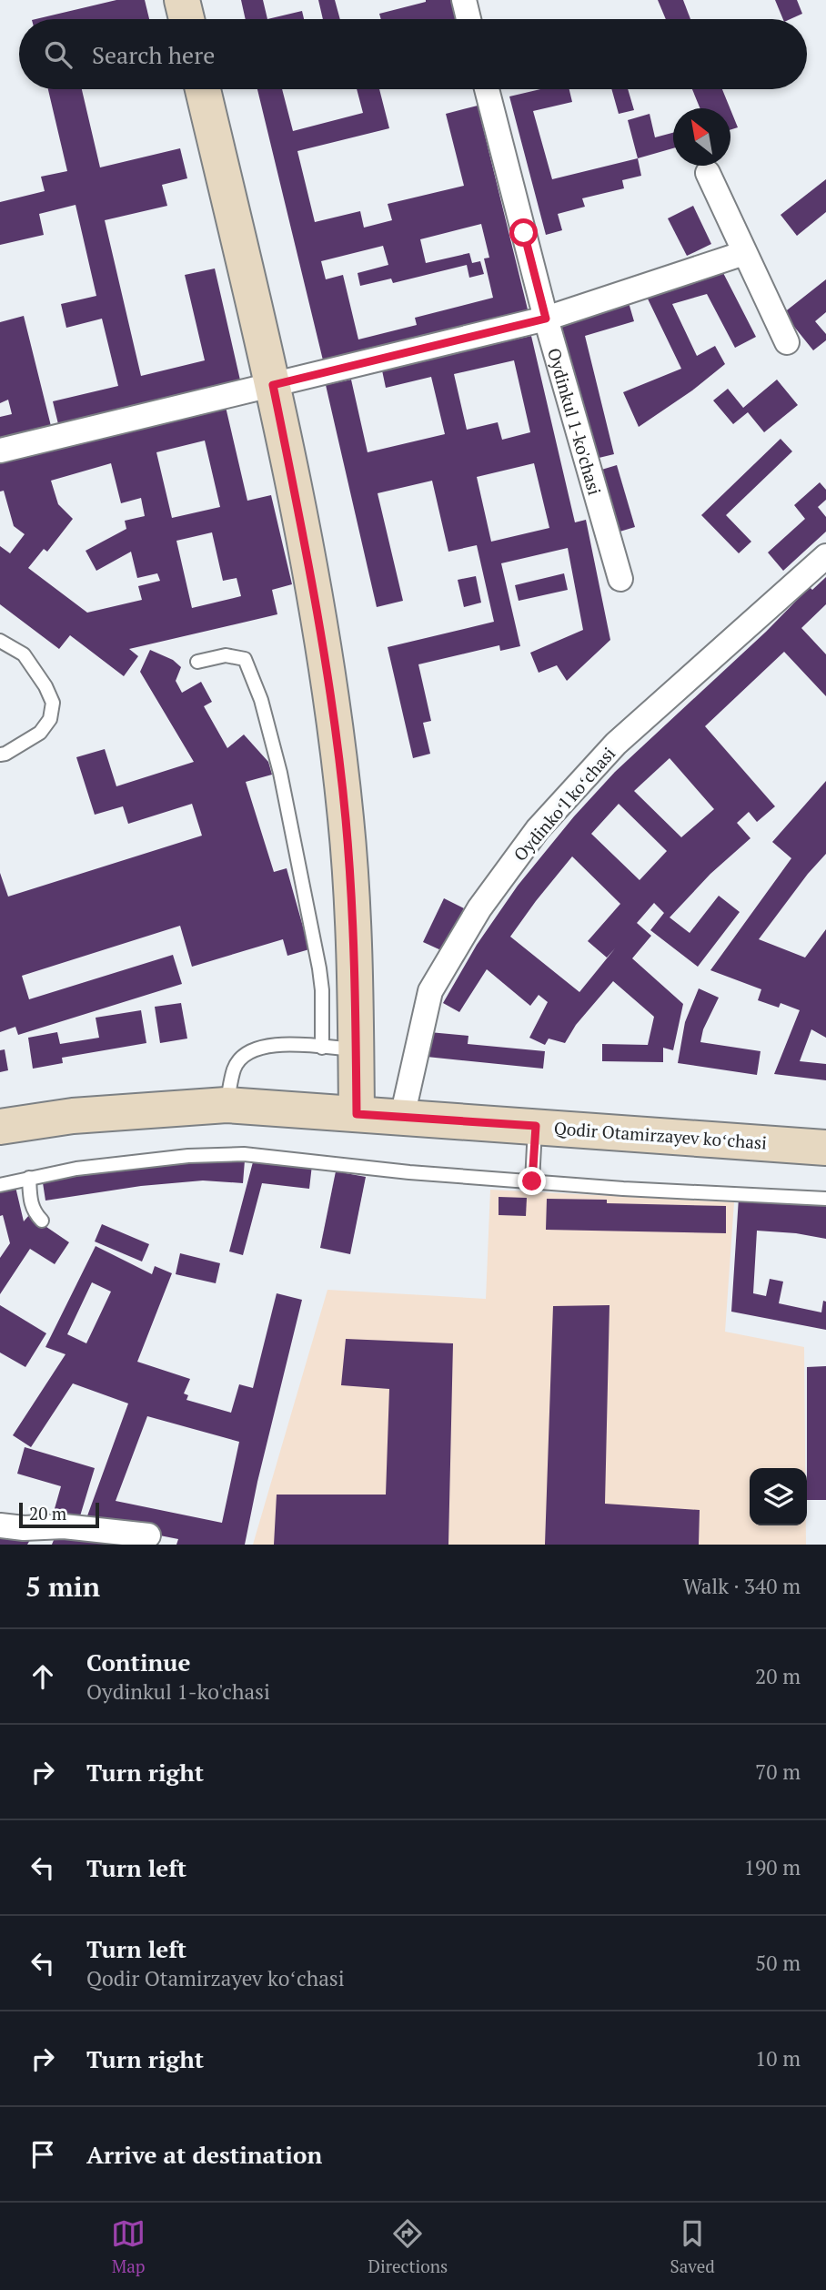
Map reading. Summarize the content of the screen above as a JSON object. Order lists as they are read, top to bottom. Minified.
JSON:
{"streets":{"main road":["Qodir Otamirzayev koʻchasi"],"street":["Oydinkul 1-ko'chasi","Oydinkoʻl koʻchasi"]},"crossings":[["Oydinkoʻl koʻchasi","Qodir Otamirzayev koʻchasi"]],"scale_bar":"20 m","north":"top left","page":{"search":"Search here","scale":"20 m","heading":["5 min","Walk · 340 m"],"list":[["Continue","Oydinkul 1-ko'chasi","20 m"],["Turn right","70 m"],["Turn left","190 m"],["Turn left","Qodir Otamirzayev koʻchasi","50 m"],["Turn right","10 m"],"Arrive at destination"],"nav":["Map","Directions","Saved"]}}
